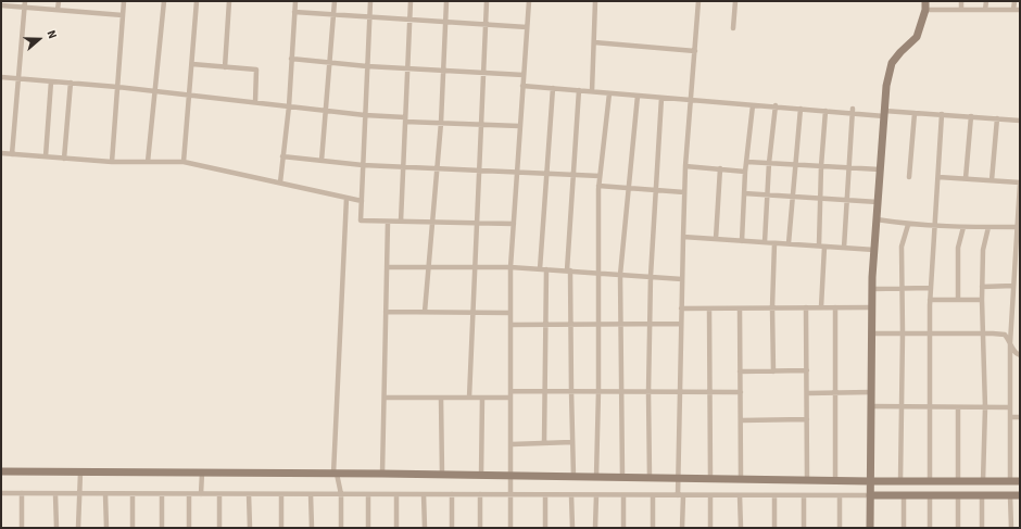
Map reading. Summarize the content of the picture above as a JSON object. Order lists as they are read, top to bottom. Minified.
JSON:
{"north":"right"}
